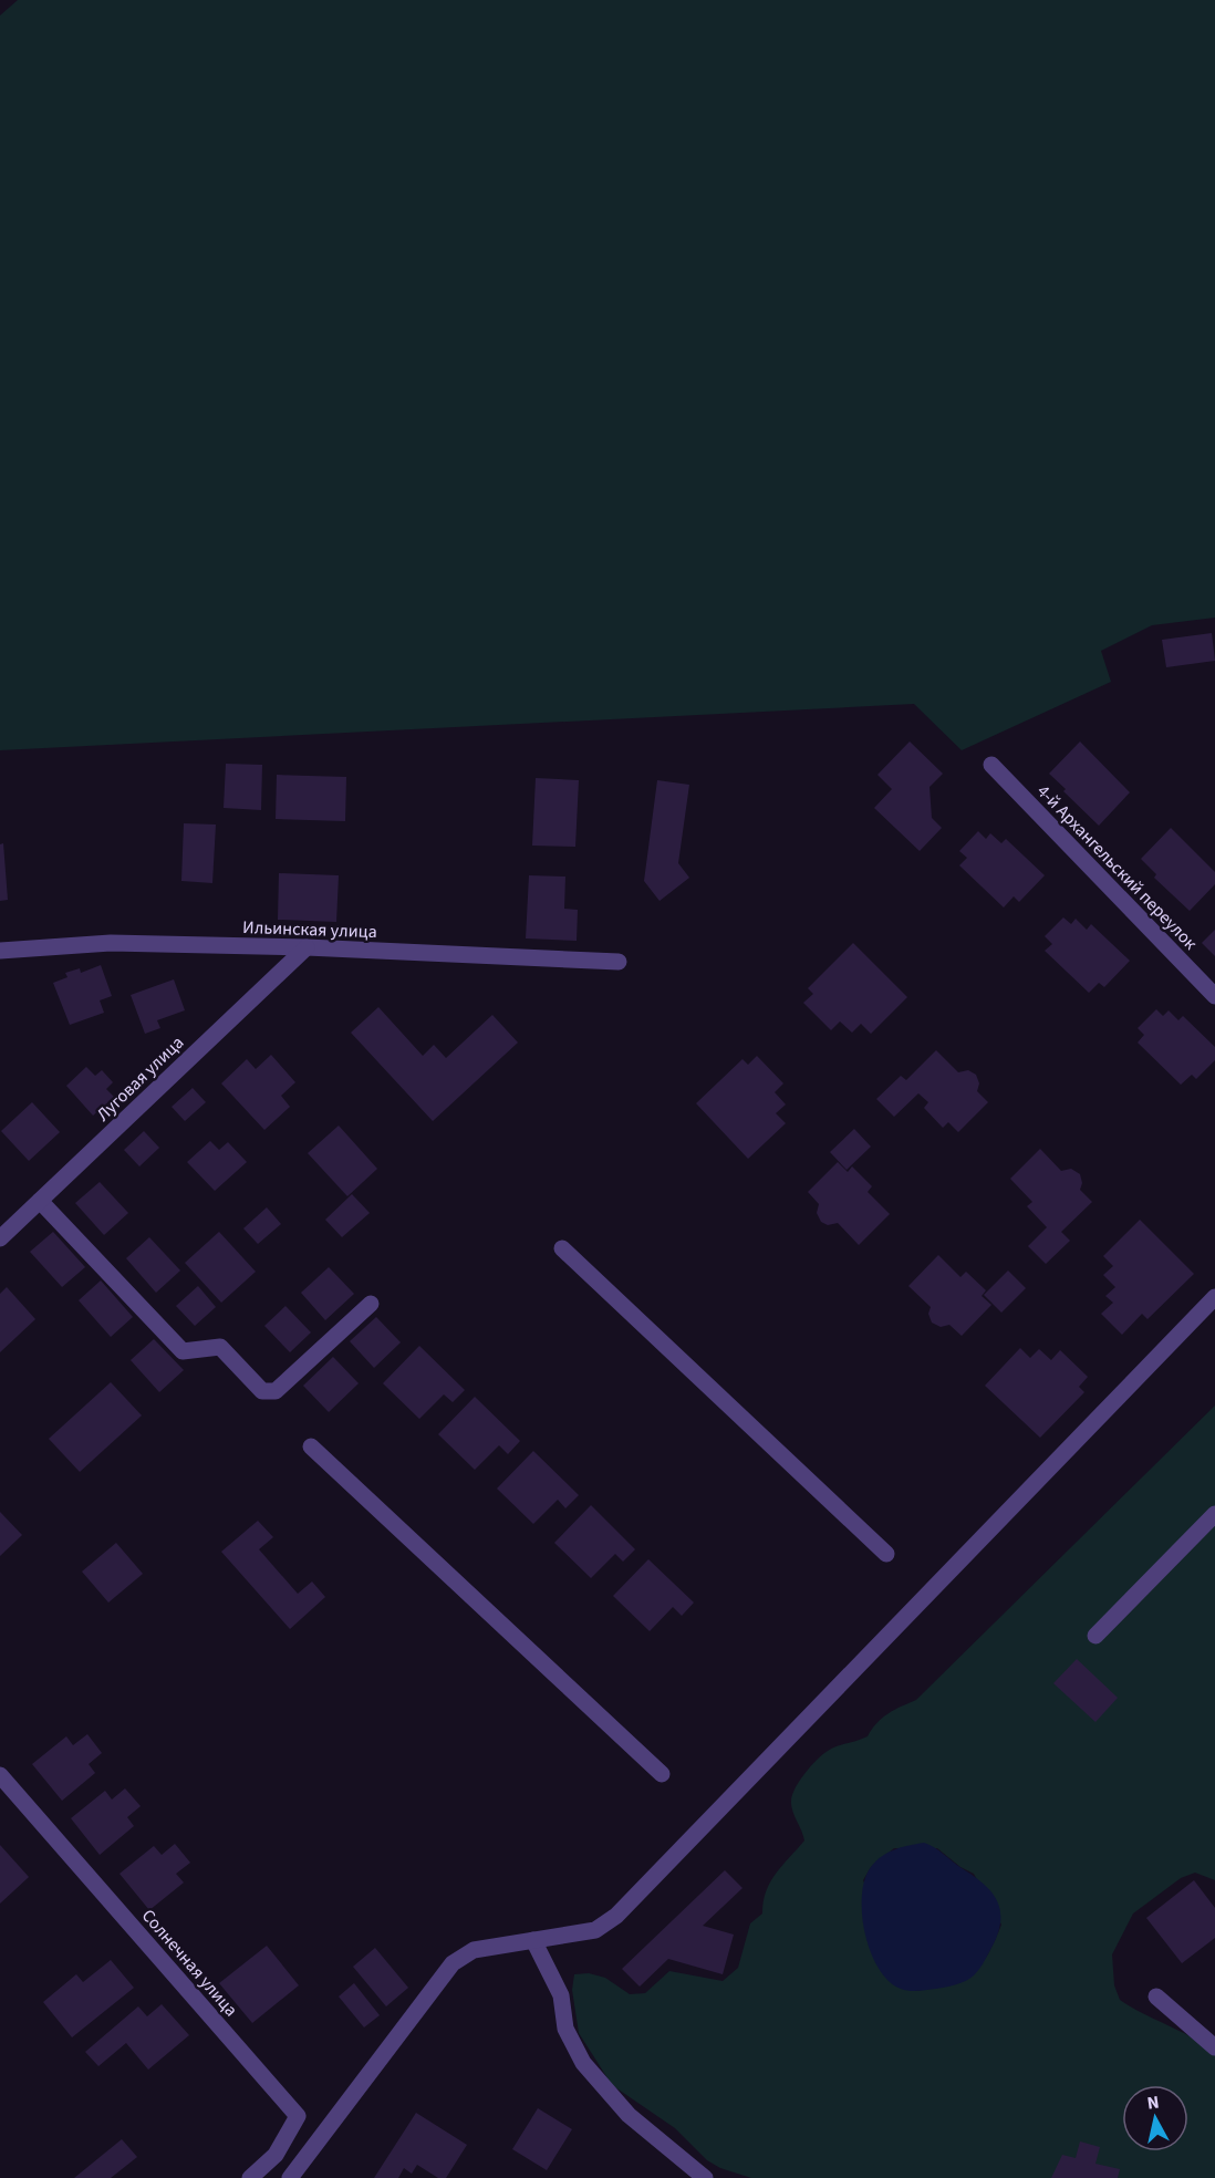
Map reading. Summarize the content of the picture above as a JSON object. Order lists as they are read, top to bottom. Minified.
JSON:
{"streets":{"street":["4-й Архангельский переулок","Ильинская улица","Луговая улица","Солнечная улица"]},"crossings":[["Ильинская улица","Луговая улица"]],"north":"top"}
